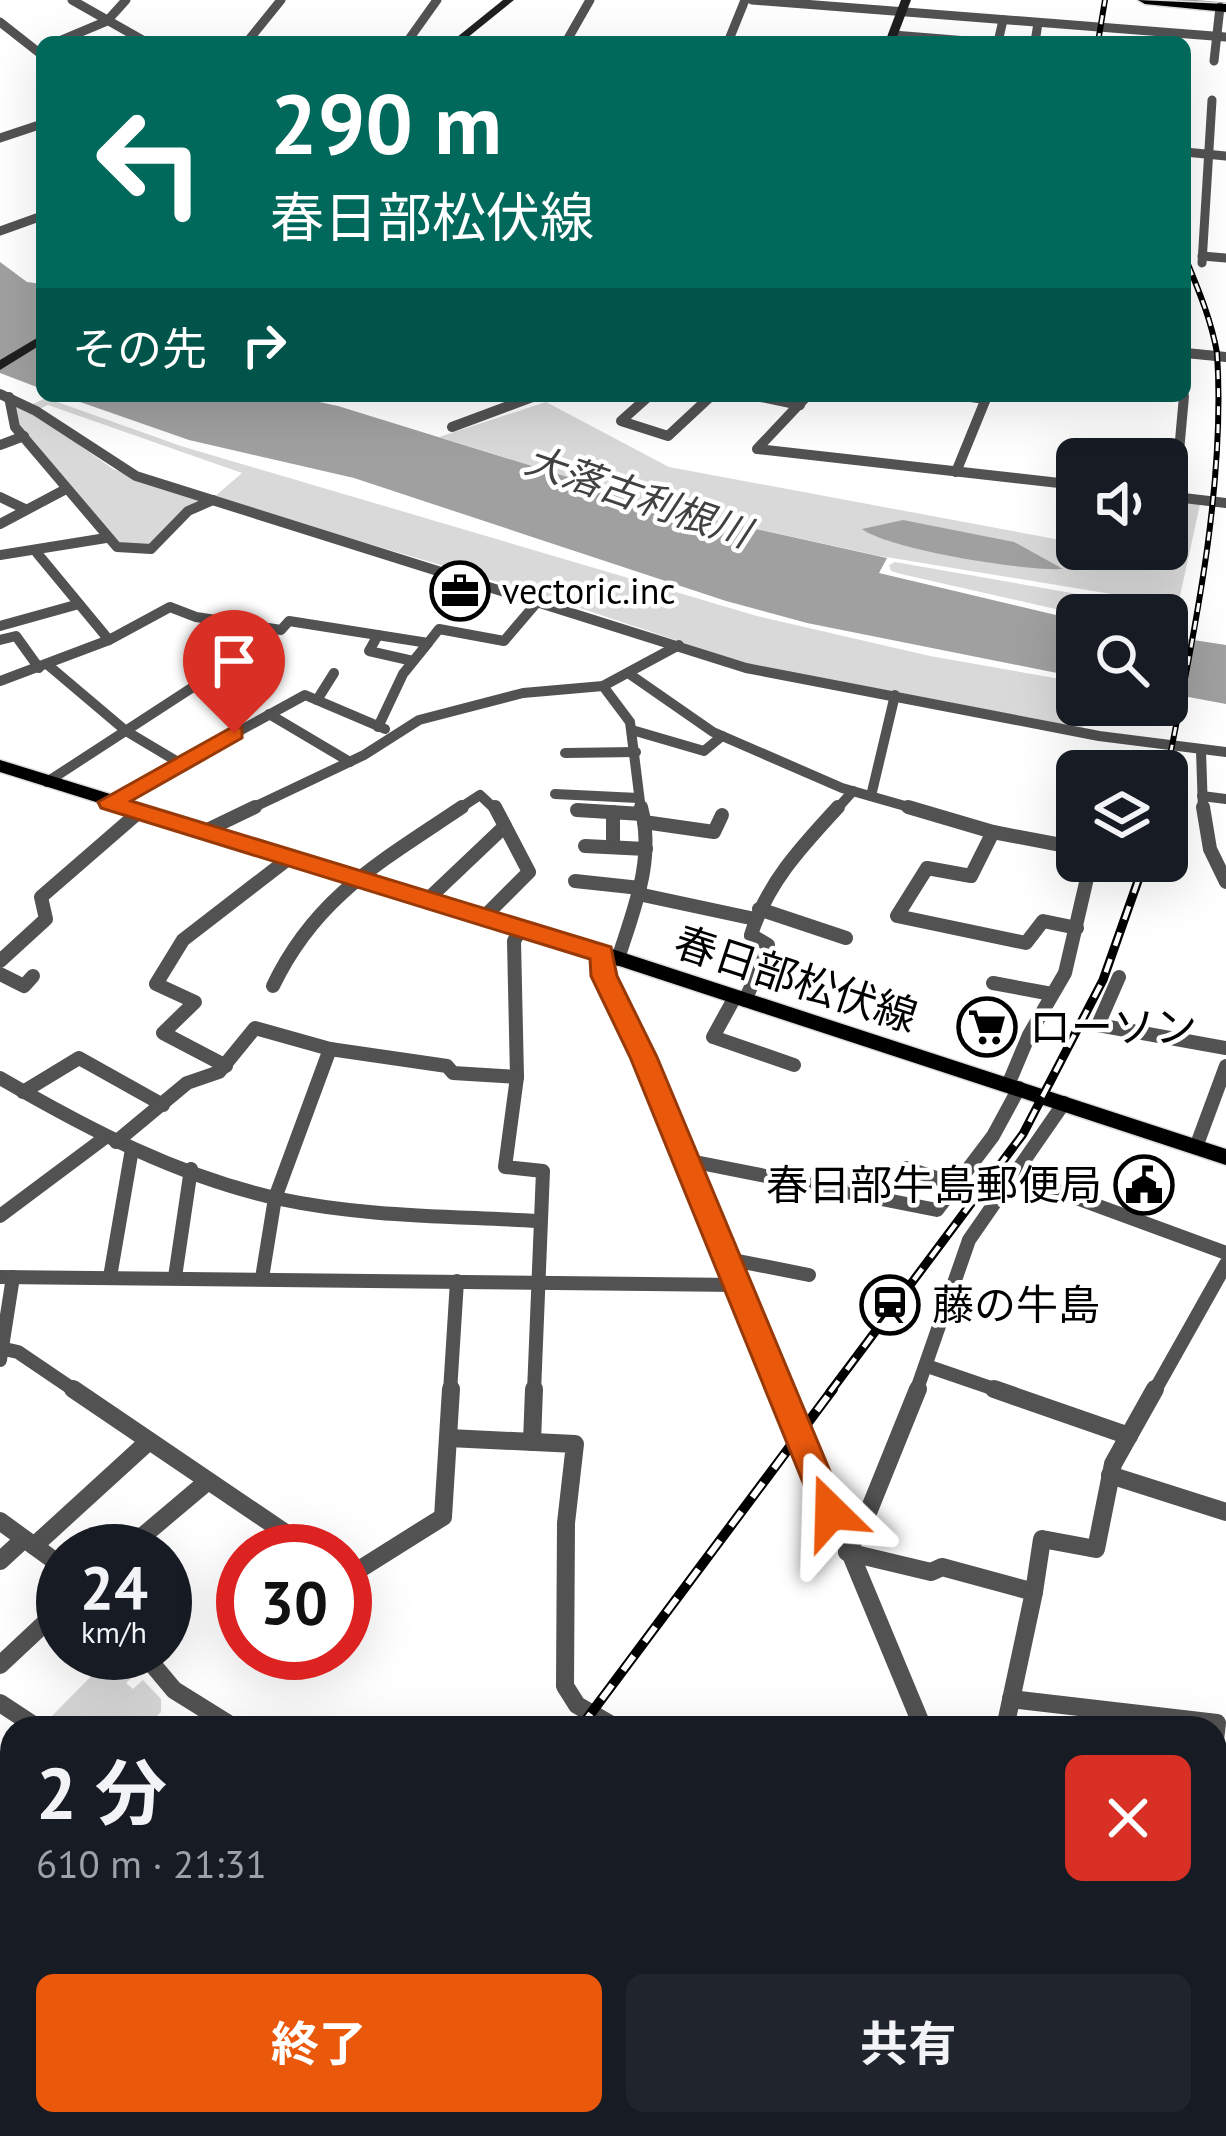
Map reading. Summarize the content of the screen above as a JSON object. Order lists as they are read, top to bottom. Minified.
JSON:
{"streets":{"main road":["春日部松伏線"]},"water":["大落古利根川"],"places":{"office":["vectoric.inc"],"supermarket":["ローソン"],"public building":["春日部牛島郵便局"],"station":["藤の牛島"]},"page":{"turn":["290 m","春日部松伏線"],"then":"その先","speed":"24 km/h","limit":"30","heading":["2 分","610 m · 21:31"],"buttons":["終了","共有"]}}
